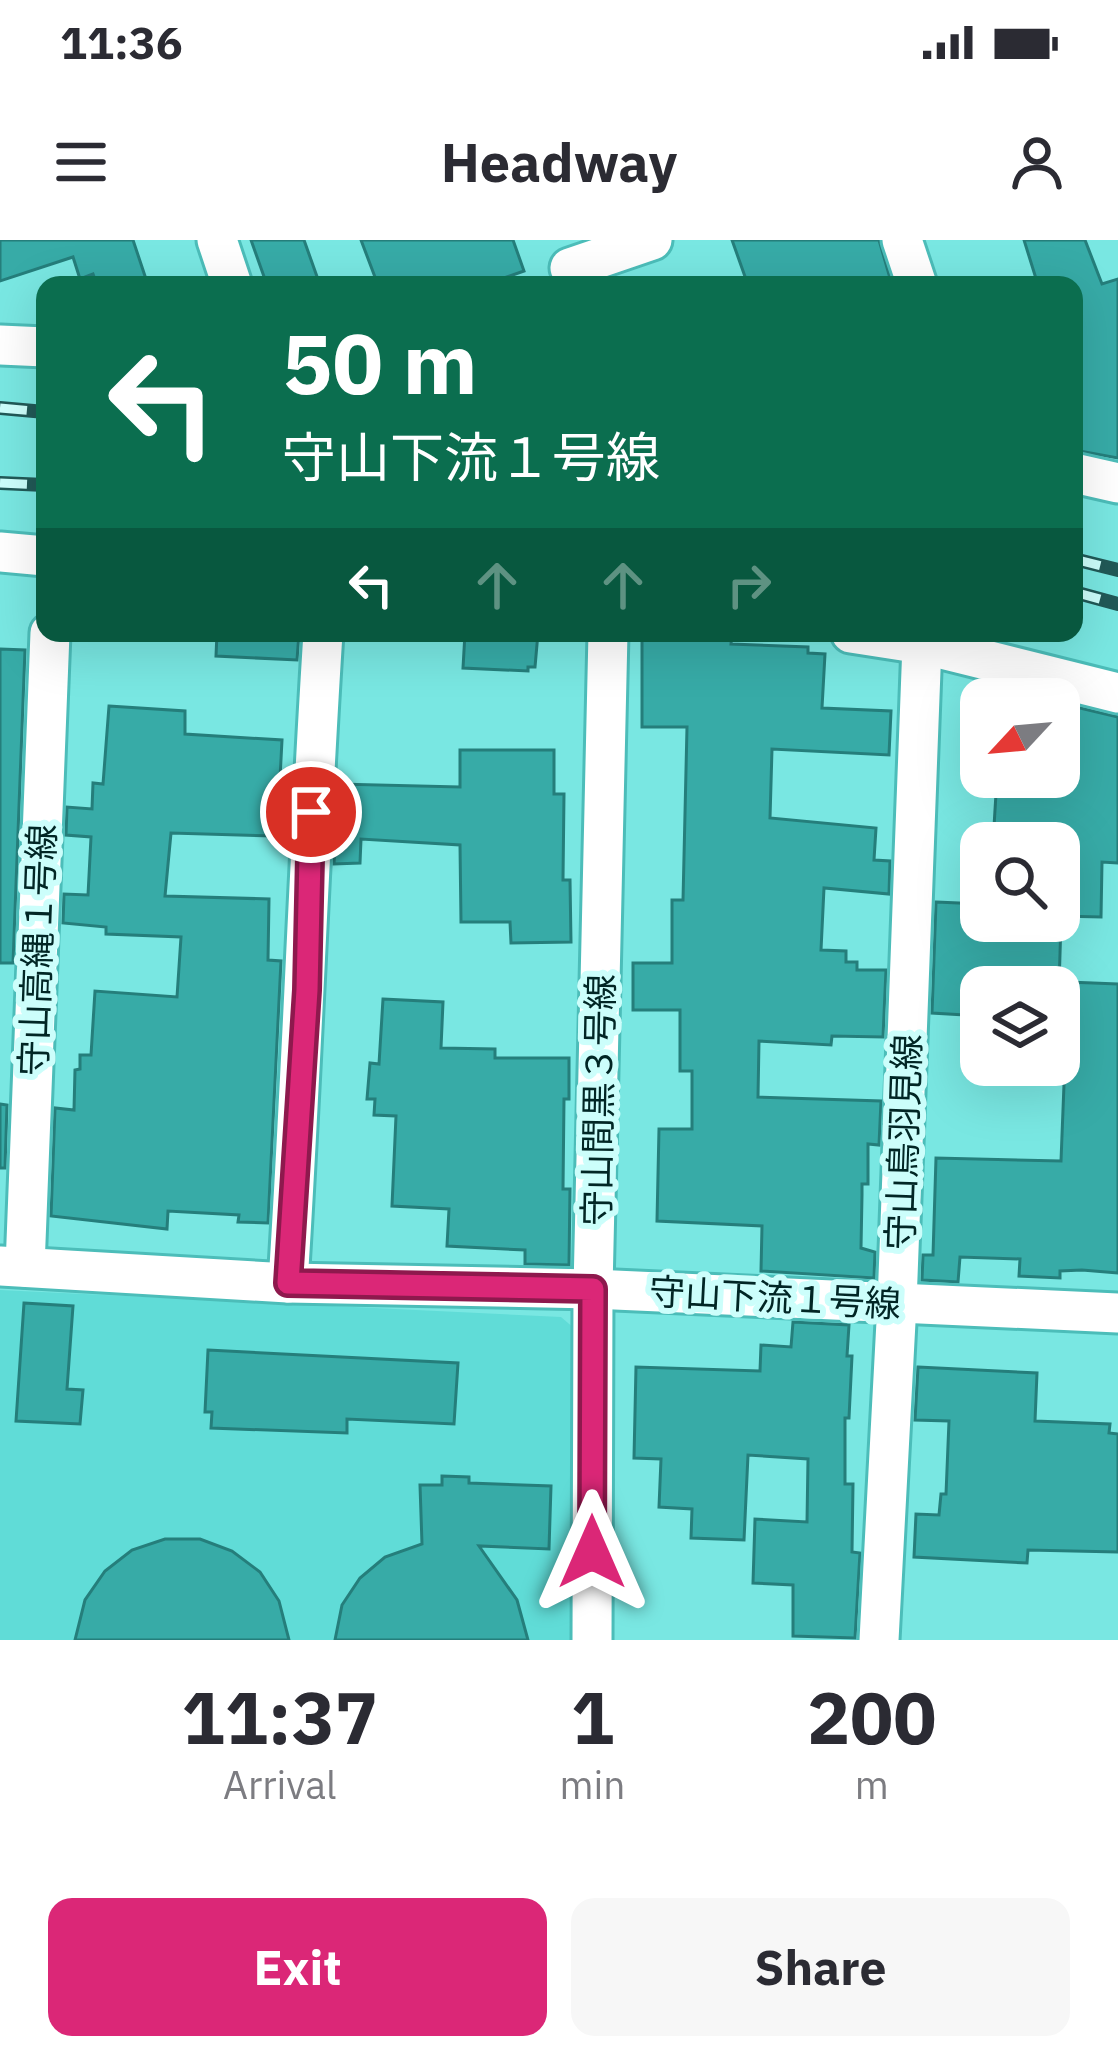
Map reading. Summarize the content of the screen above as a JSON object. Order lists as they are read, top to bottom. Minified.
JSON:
{"streets":{"street":["守山高縄１号線","守山間黒３号線","守山鳥羽見線","守山下流１号線"]},"crossings":[["守山高縄１号線","守山下流１号線"],["守山間黒３号線","守山下流１号線"],["守山鳥羽見線","守山下流１号線"]],"north":"bottom left","page":{"status":"11:36","header":"Headway","turn":["50 m","守山下流１号線"],"eta":["11:37","Arrival","1","min","200","m"],"buttons":["Exit","Share"]}}
